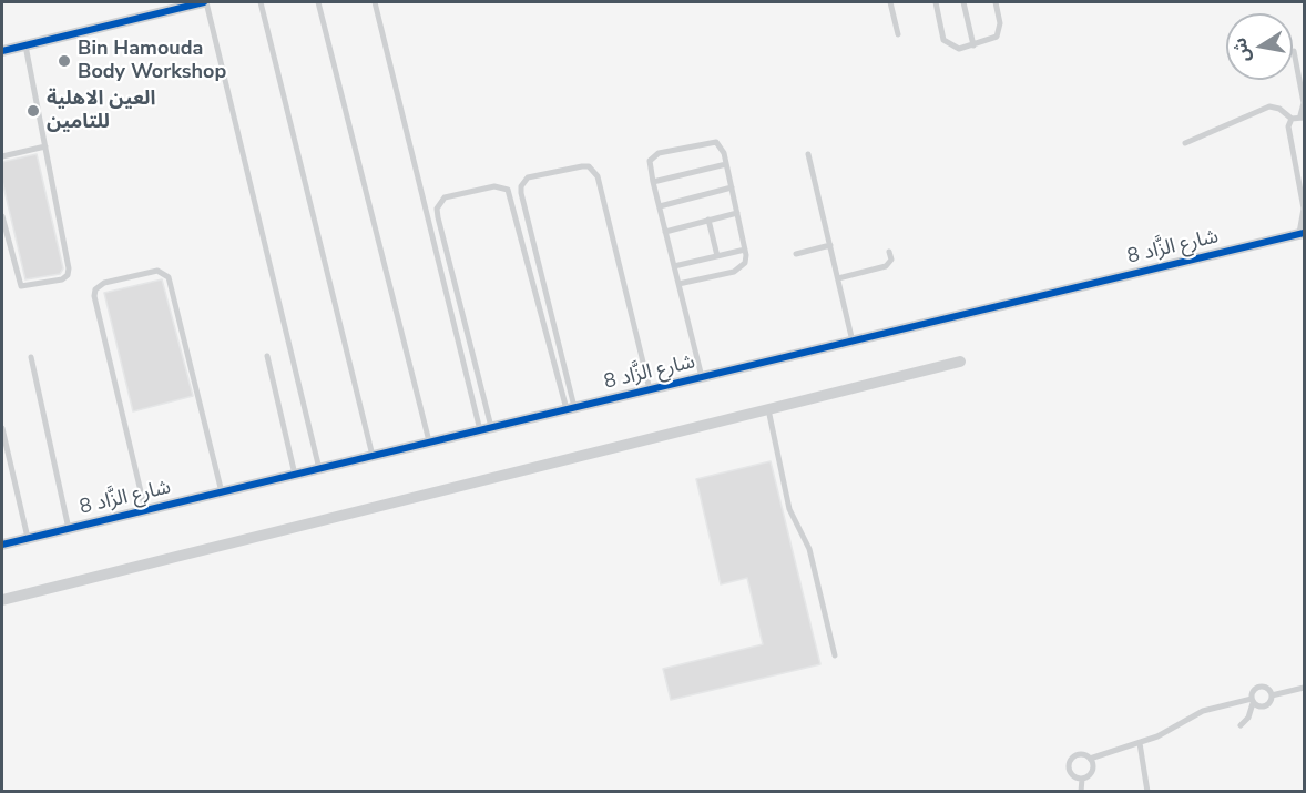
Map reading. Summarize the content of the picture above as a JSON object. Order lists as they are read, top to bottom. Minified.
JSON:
{"streets":{"street":["شارع الزَّاد 8"]},"places":["Bin Hamouda Body Workshop","العين الاهلية للتامين"],"north":"left"}
